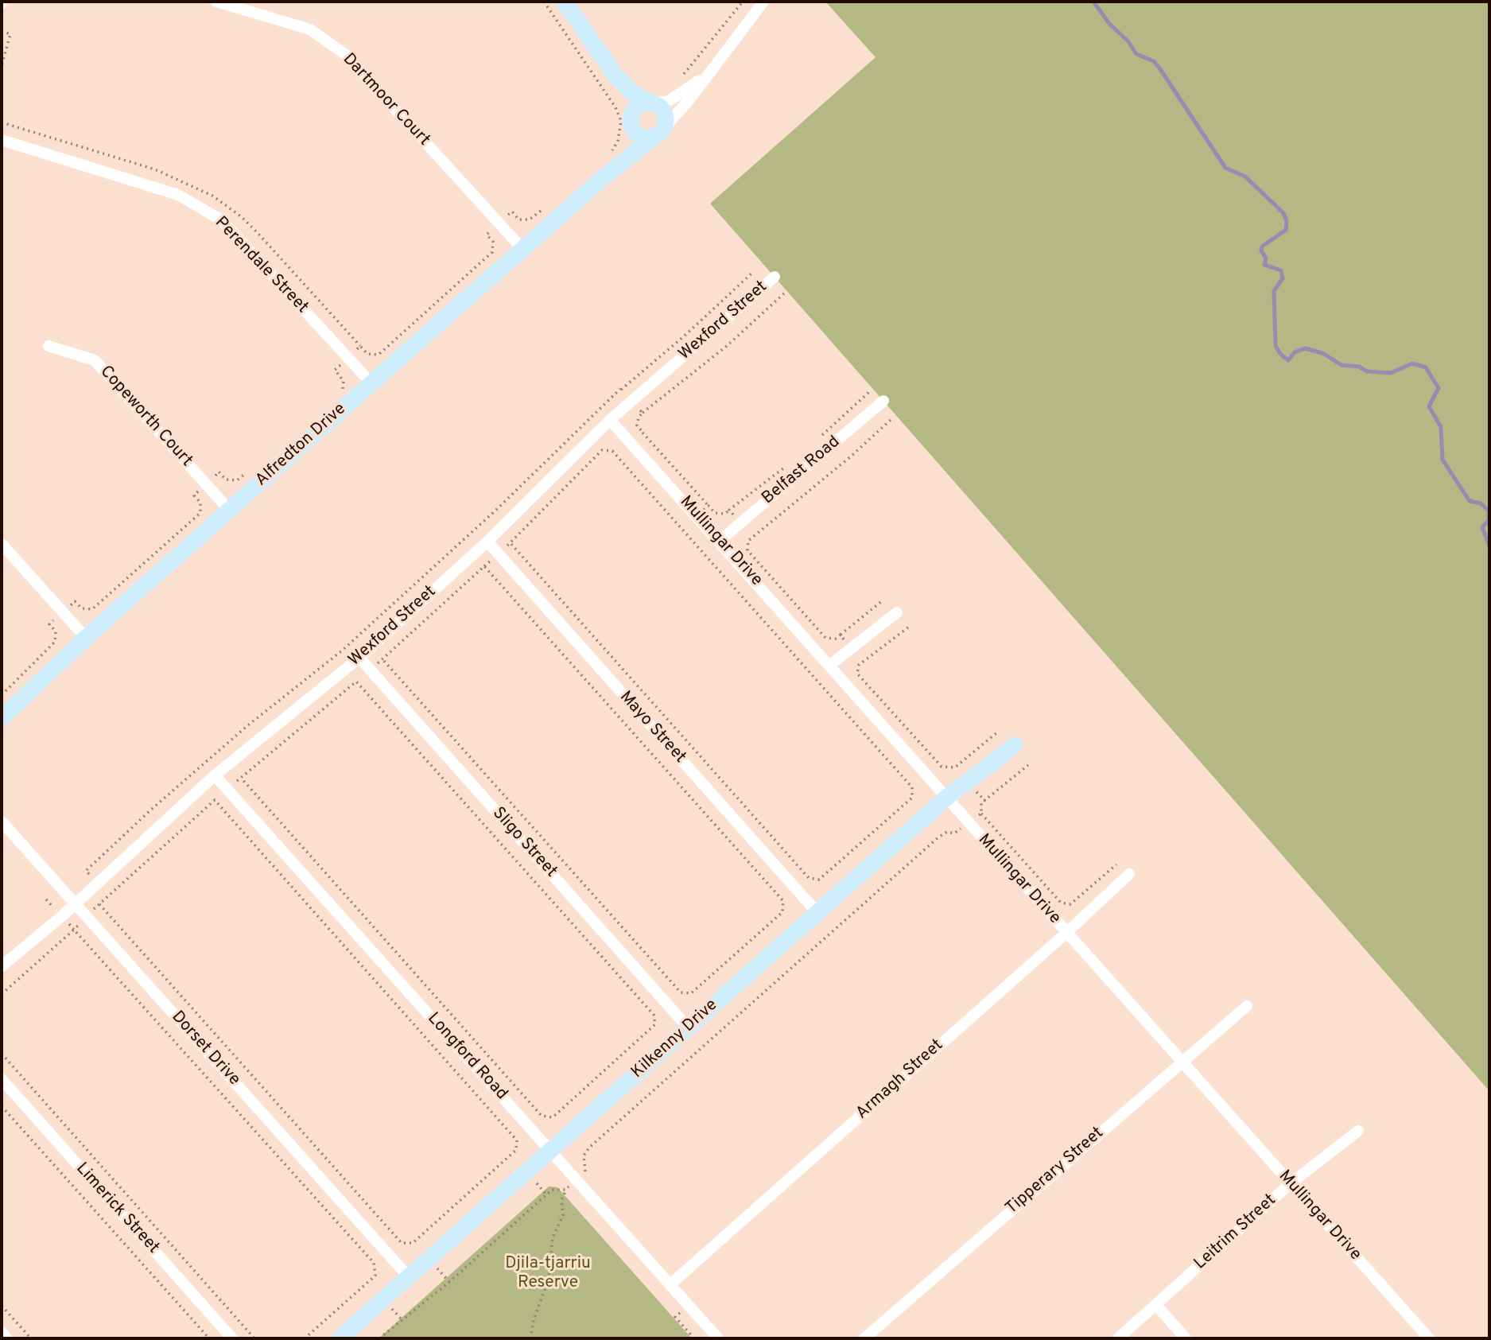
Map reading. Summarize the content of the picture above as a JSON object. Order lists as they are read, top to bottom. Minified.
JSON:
{"streets":{"street":["Dartmoor Court","Perendale Street","Wexford Street","Copeworth Court","Alfredton Drive","Belfast Road","Mullingar Drive","Mayo Street","Sligo Street","Kilkenny Drive","Dorset Drive","Longford Road","Armagh Street","Tipperary Street","Limerick Street","Leitrim Street"]},"crossings":[["Dartmoor Court","Alfredton Drive"],["Perendale Street","Alfredton Drive"],["Wexford Street","Mullingar Drive"],["Wexford Street","Mayo Street"],["Wexford Street","Sligo Street"],["Wexford Street","Dorset Drive"],["Wexford Street","Longford Road"],["Copeworth Court","Alfredton Drive"],["Belfast Road","Mullingar Drive"],["Mullingar Drive","Kilkenny Drive"],["Mullingar Drive","Armagh Street"],["Mullingar Drive","Tipperary Street"],["Mullingar Drive","Leitrim Street"],["Mayo Street","Kilkenny Drive"],["Sligo Street","Kilkenny Drive"],["Kilkenny Drive","Dorset Drive"],["Kilkenny Drive","Longford Road"],["Longford Road","Armagh Street"]],"parks":["Djila-tjarriu Reserve"]}
